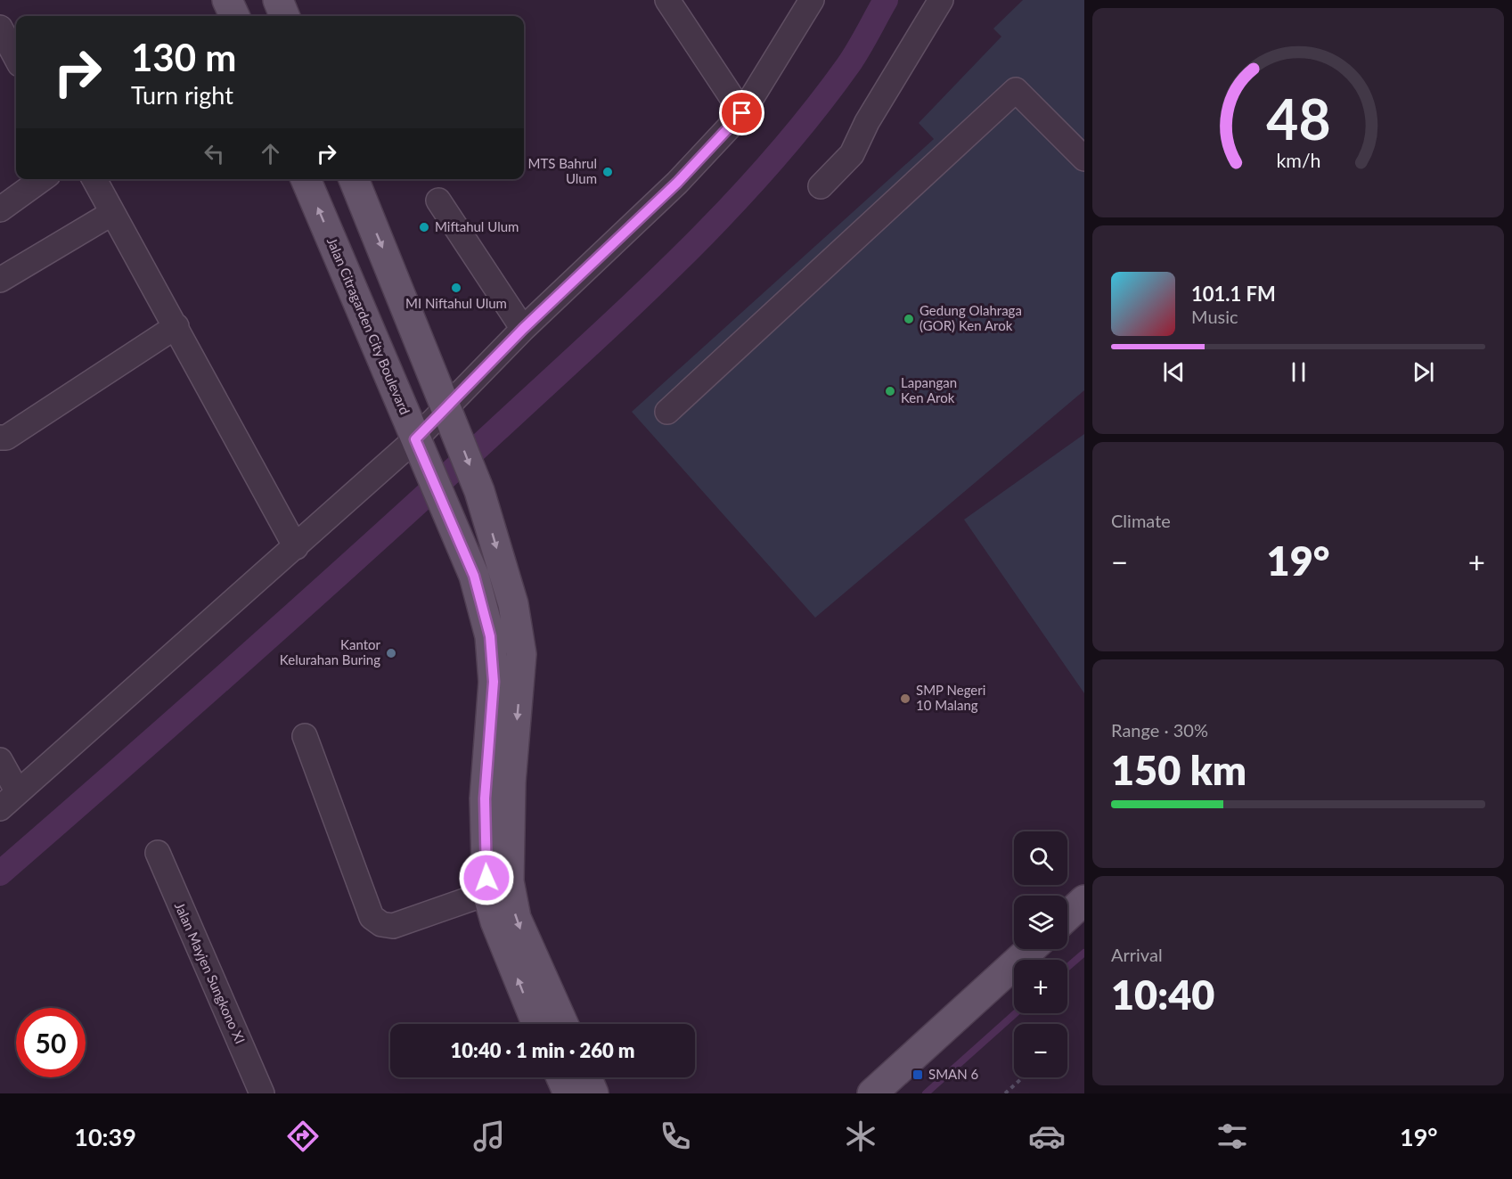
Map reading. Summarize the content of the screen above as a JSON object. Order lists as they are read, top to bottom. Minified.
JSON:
{"streets":{"main road":["Jalan Citragarden City Boulevard"],"street":["Jalan Mayjen Sungkono XI"]},"places":{"other":["MTS Bahrul Ulum","Miftahul Ulum","MI Niftahul Ulum","Gedung Olahraga (GOR) Ken Arok","Lapangan Ken Arok","Kantor Kelurahan Buring","SMP Negeri 10 Malang"],"transit":["SMAN 6"]},"page":{"turn":["130 m","Turn right"],"song":["101.1 FM","Music"],"tile":["Climate",["Range · 30%","150 km"],["Arrival","10:40"]],"heat":["−","19°","+"],"map_buttons":["+","−"],"limit":"50","trip":"10:40 · 1 min · 260 m","tabs":["10:39","19°"],"gauge":["48","km/h"]}}
